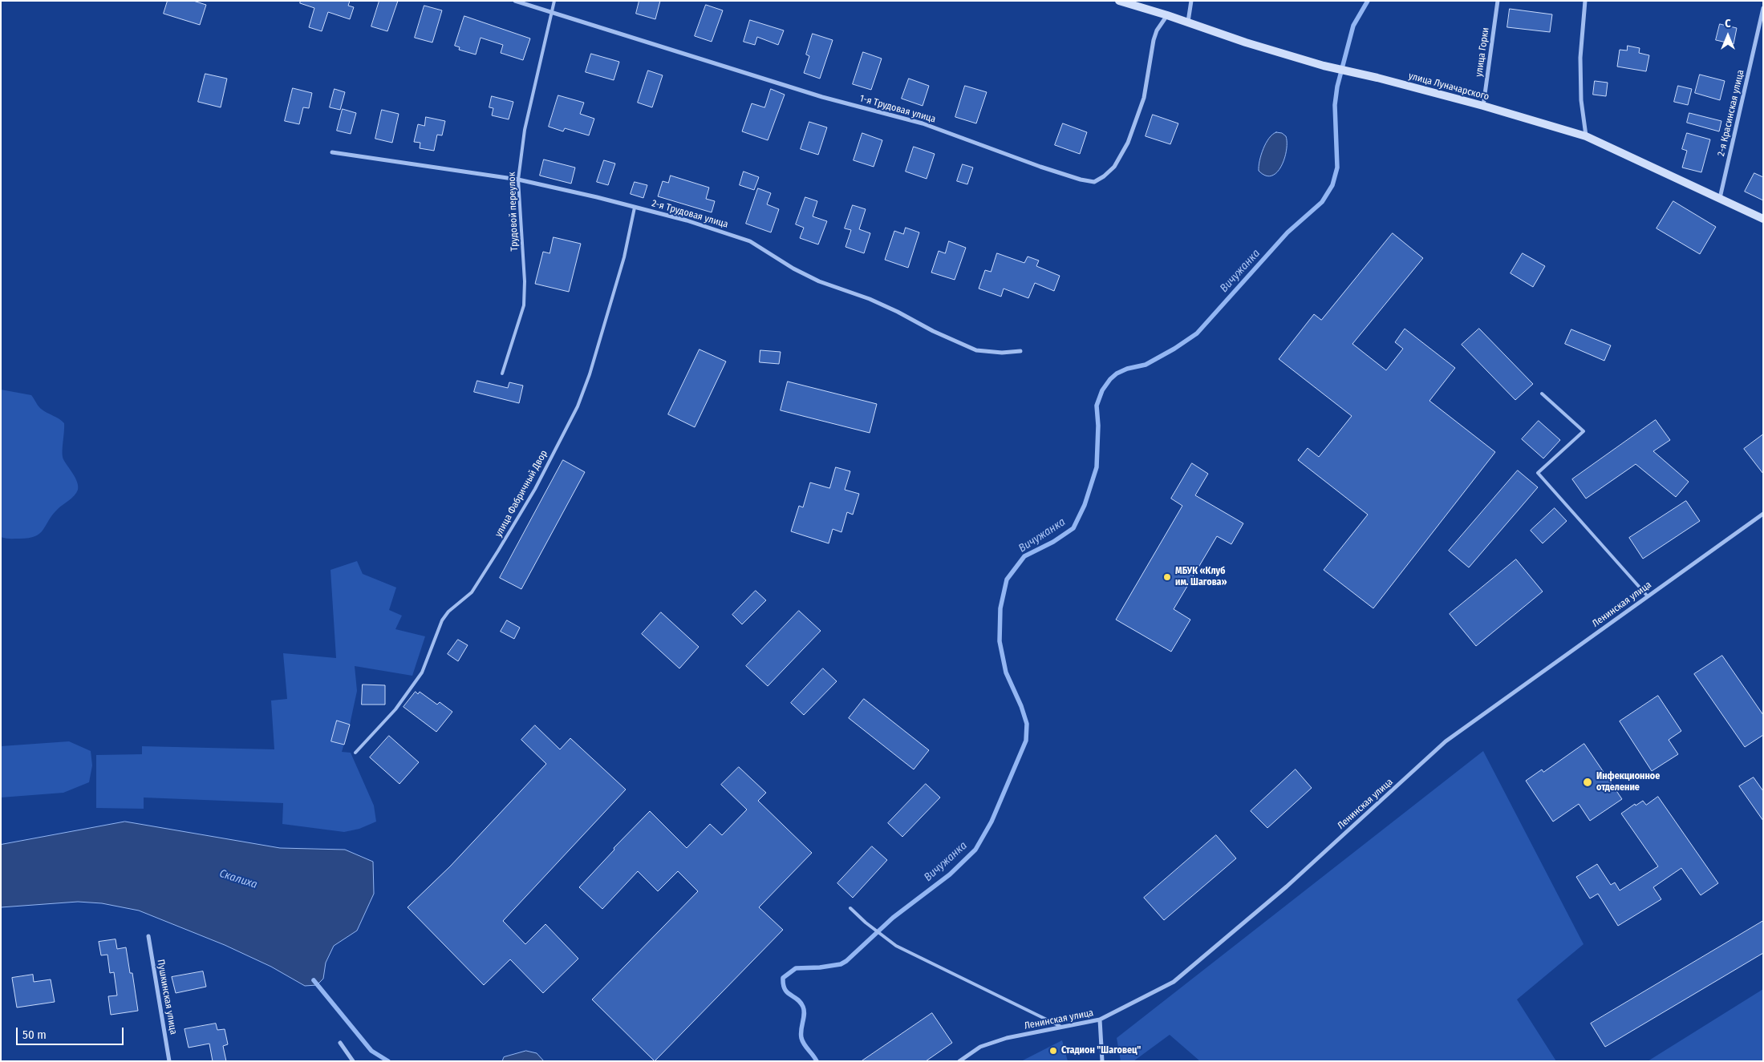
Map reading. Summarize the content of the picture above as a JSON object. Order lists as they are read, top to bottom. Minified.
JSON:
{"streets":{"main road":["улица Луначарского"],"street":["улица Горки","1-я Трудовая улица","2-я Красинская улица","2-я Трудовая улица","Ленинская улица","Пушкинская улица"],"lane":["Трудовой переулок","улица Фабричный Двор"]},"crossings":[["улица Горки","улица Луначарского"],["улица Луначарского","1-я Трудовая улица"],["улица Луначарского","2-я Красинская улица"],["1-я Трудовая улица","Трудовой переулок"],["Трудовой переулок","2-я Трудовая улица"],["2-я Трудовая улица","улица Фабричный Двор"]],"water":["Вичужанка","Скалиха"],"places":["МБУК «Клуб им. Шагова»","Инфекционное отделение","Стадион \"Шаговец\""],"scale_bar":"50 m","north":"top"}
